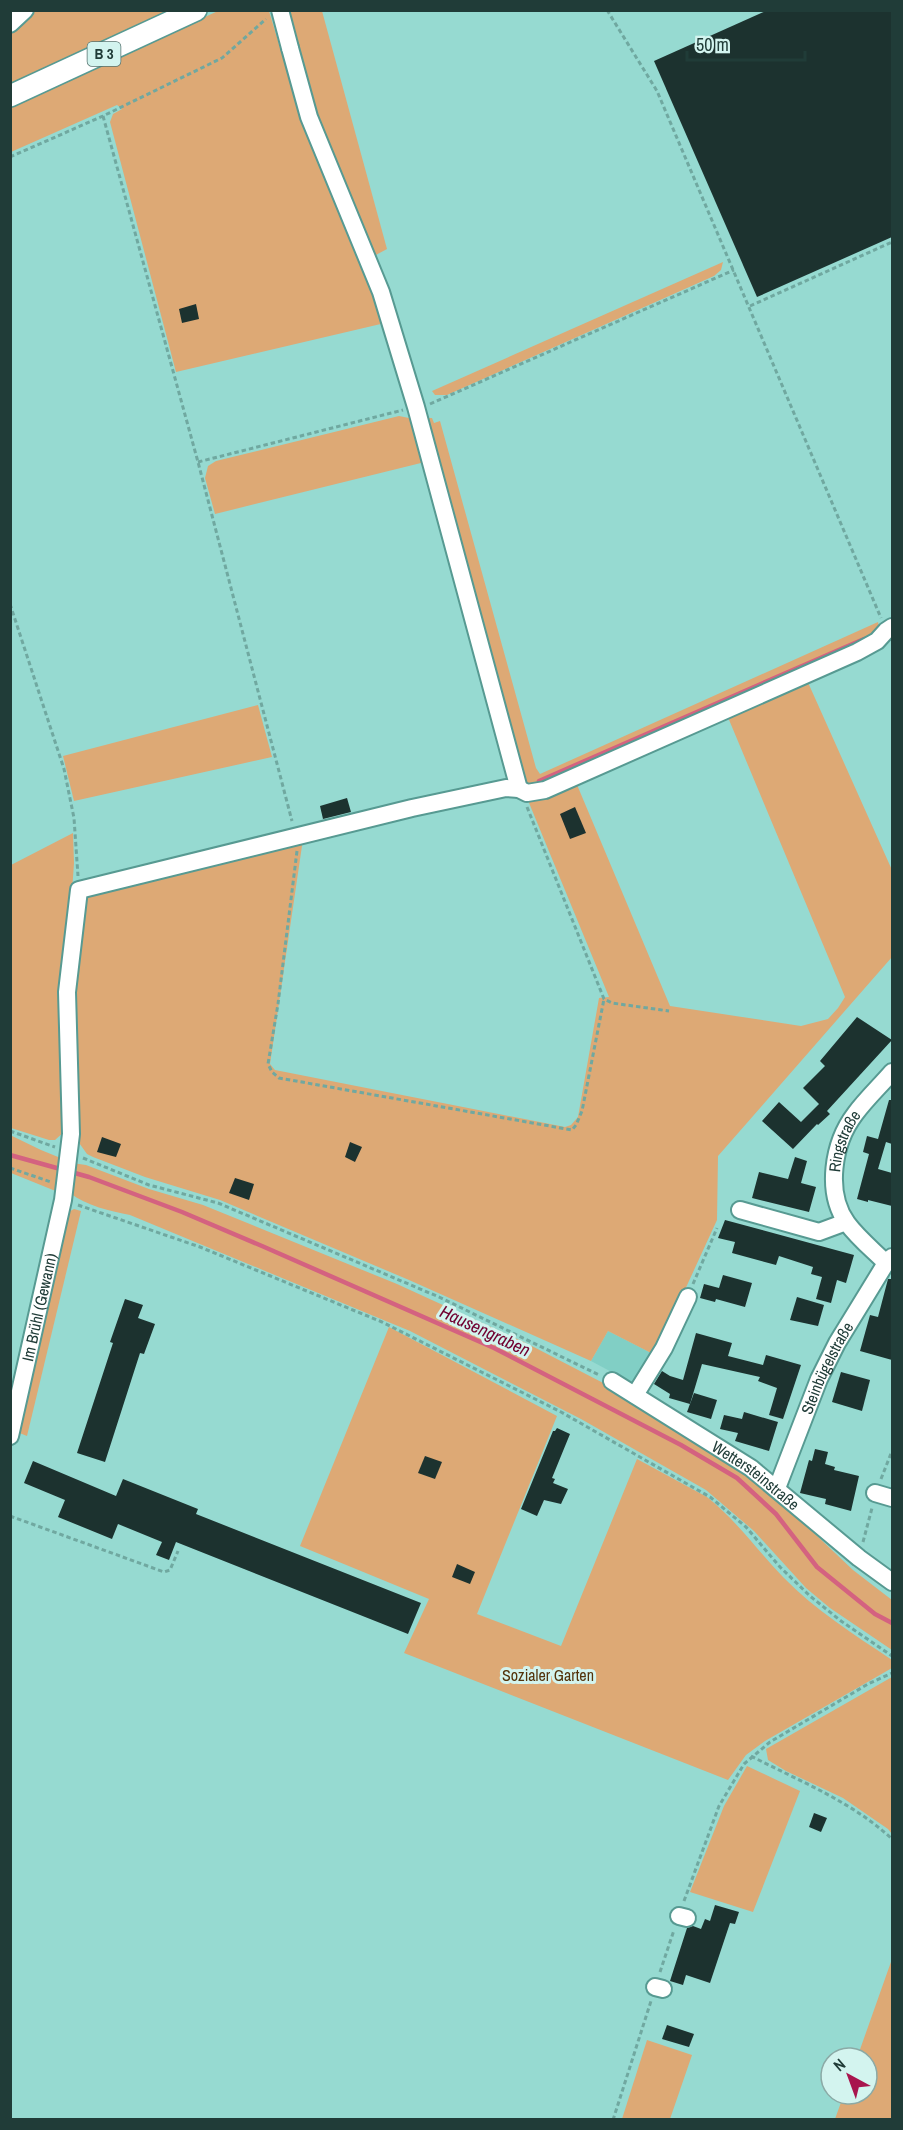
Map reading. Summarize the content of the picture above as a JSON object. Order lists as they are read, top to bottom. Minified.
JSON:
{"streets":{"main road":["B 3"],"street":["Ringstraße","Im Brühl (Gewann)","Steinbügelstraße","Wettersteinstraße"]},"crossings":[["Ringstraße","Steinbügelstraße"],["Steinbügelstraße","Wettersteinstraße"]],"water":["Hausengraben"],"parks":["Sozialer Garten"],"scale_bar":"50 m","north":"top left"}
